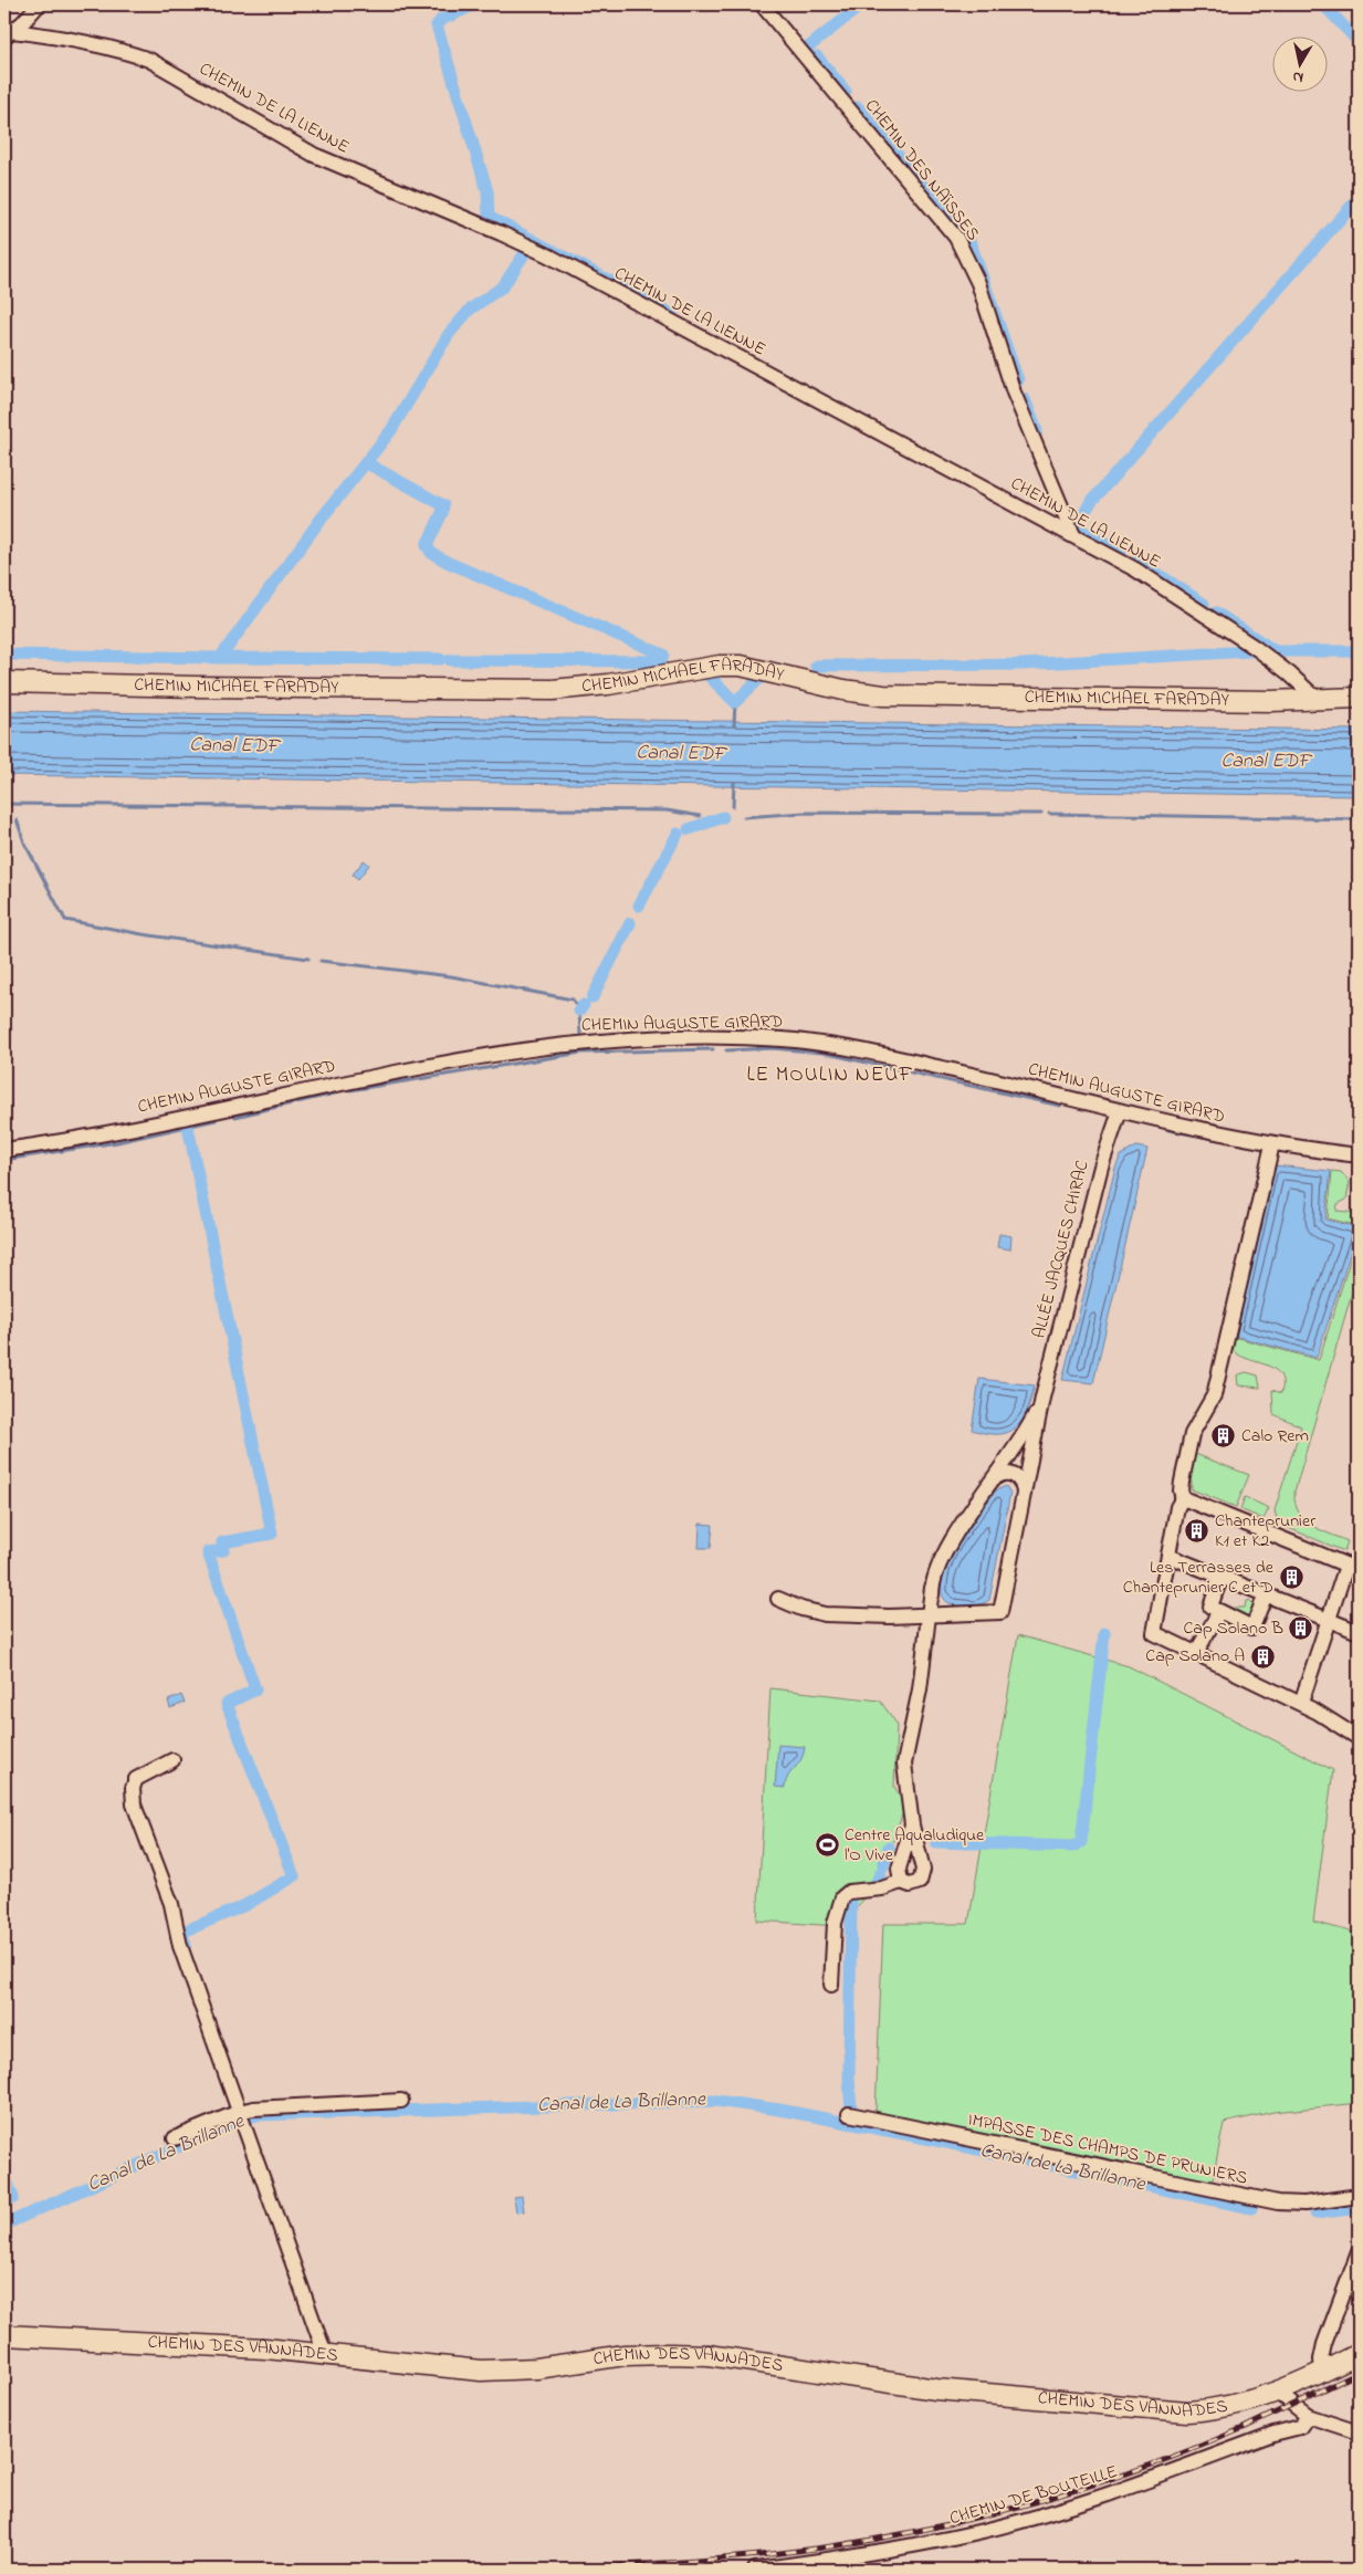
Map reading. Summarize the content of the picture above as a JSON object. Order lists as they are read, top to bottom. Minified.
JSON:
{"streets":{"street":["CHEMIN DE LA LIENNE","CHEMIN DES NAÏSSES","CHEMIN MICHAEL FARADAY","CHEMIN AUGUSTE GIRARD","ALLÉE JACQUES CHIRAC","IMPASSE DES CHAMPS DE PRUNIERS","CHEMIN DES VANNADES","CHEMIN DE BOUTEILLE"]},"crossings":[["CHEMIN DE LA LIENNE","CHEMIN DES NAÏSSES"],["CHEMIN DE LA LIENNE","CHEMIN MICHAEL FARADAY"],["CHEMIN AUGUSTE GIRARD","ALLÉE JACQUES CHIRAC"]],"districts":["LE MOULIN NEUF"],"water":["Canal EDF","Canal de La Brillanne"],"places":{"building":["Calo Rem","Chanteprunier K1 et K2","Les Terrasses de Chanteprunier C et D","Cap Solano B","Cap Solano A"],"sports":["Centre Aqualudique l'O Vive"]},"north":"bottom"}
